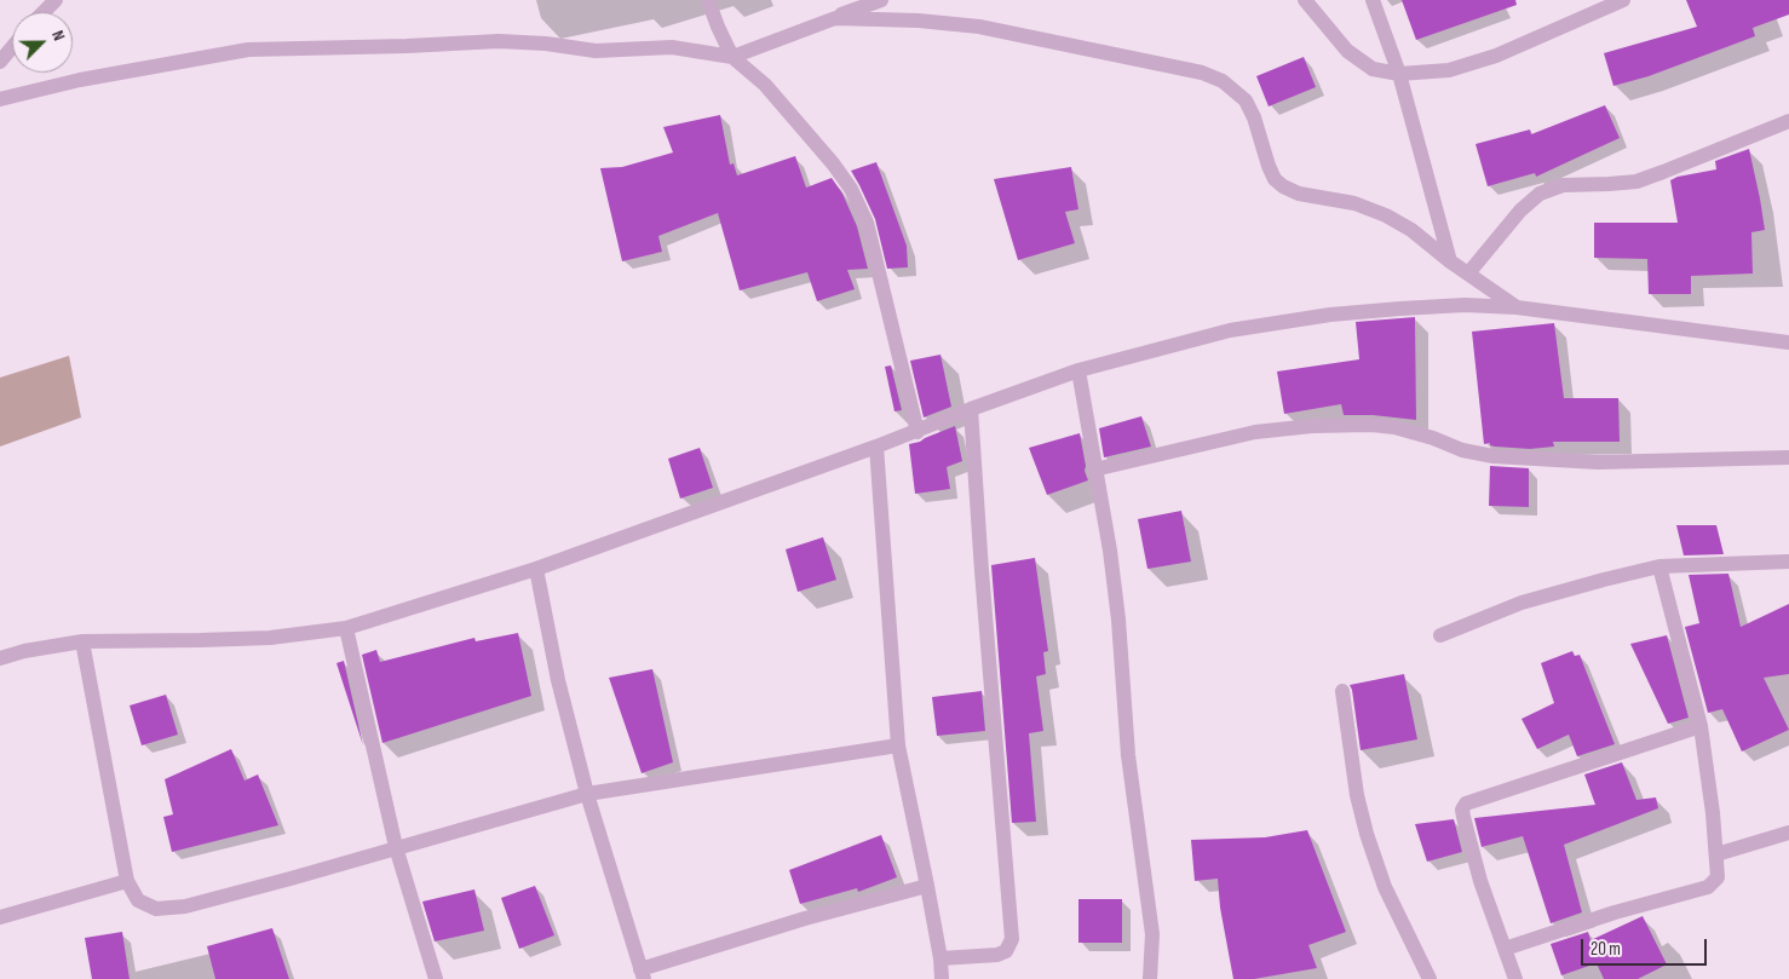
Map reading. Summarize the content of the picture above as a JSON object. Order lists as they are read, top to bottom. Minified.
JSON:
{"scale_bar":"20 m","north":"top right"}
